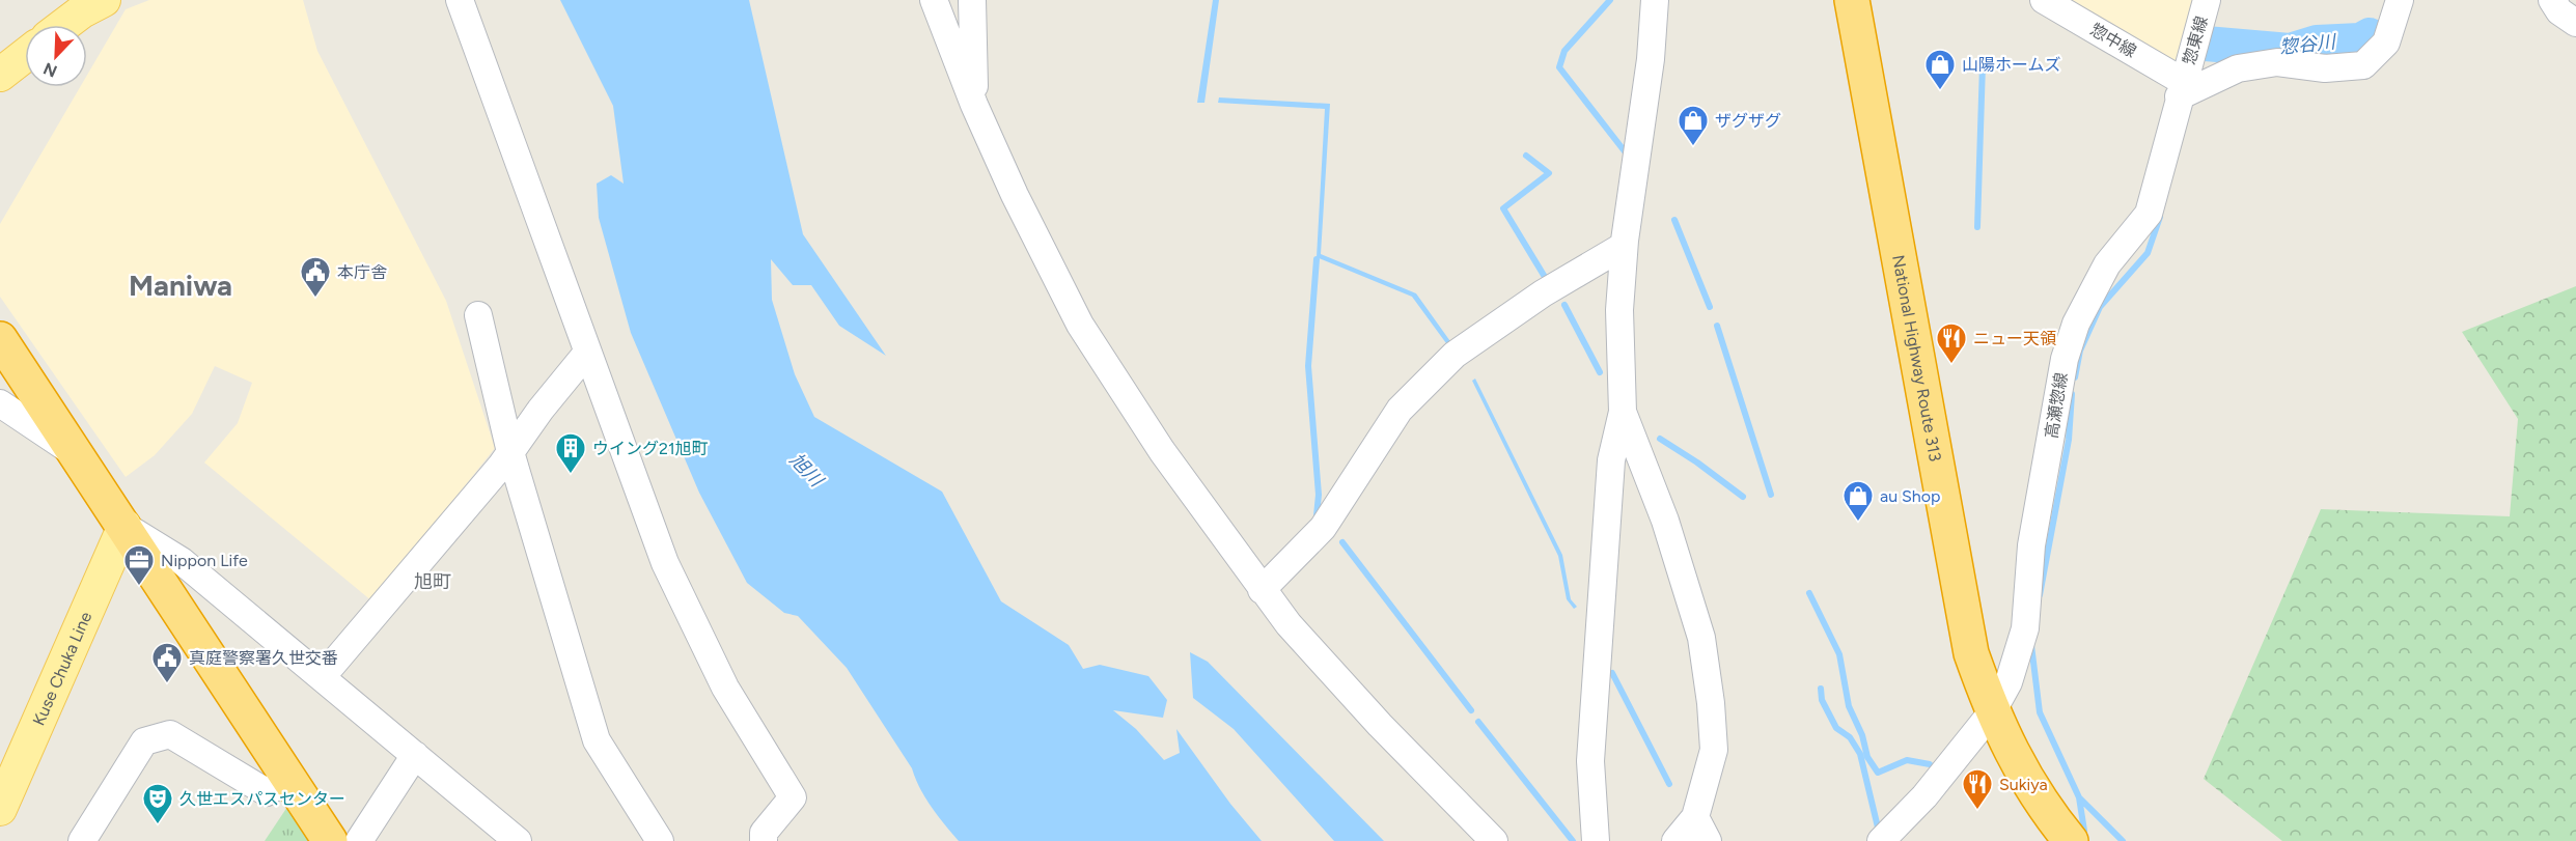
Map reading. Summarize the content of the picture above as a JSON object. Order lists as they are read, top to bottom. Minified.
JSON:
{"streets":{"highway":["National Highway Route 313"],"main road":["Kuse Chuka Line"],"street":["惣中線","惣東線","高瀬惣線"]},"crossings":[["惣中線","惣東線"],["惣中線","高瀬惣線"],["惣東線","高瀬惣線"],["National Highway Route 313","高瀬惣線"]],"districts":["Maniwa","旭町"],"water":["惣谷川","旭川"],"places":{"shop":["山陽ホームズ","ザグザグ","au Shop"],"public building":["本庁舎","真庭警察署久世交番"],"restaurant":["ニュー天領","Sukiya"],"building":["ウイング21旭町"],"office":["Nippon Life"],"theatre":["久世エスパスセンター"]},"north":"bottom left"}
